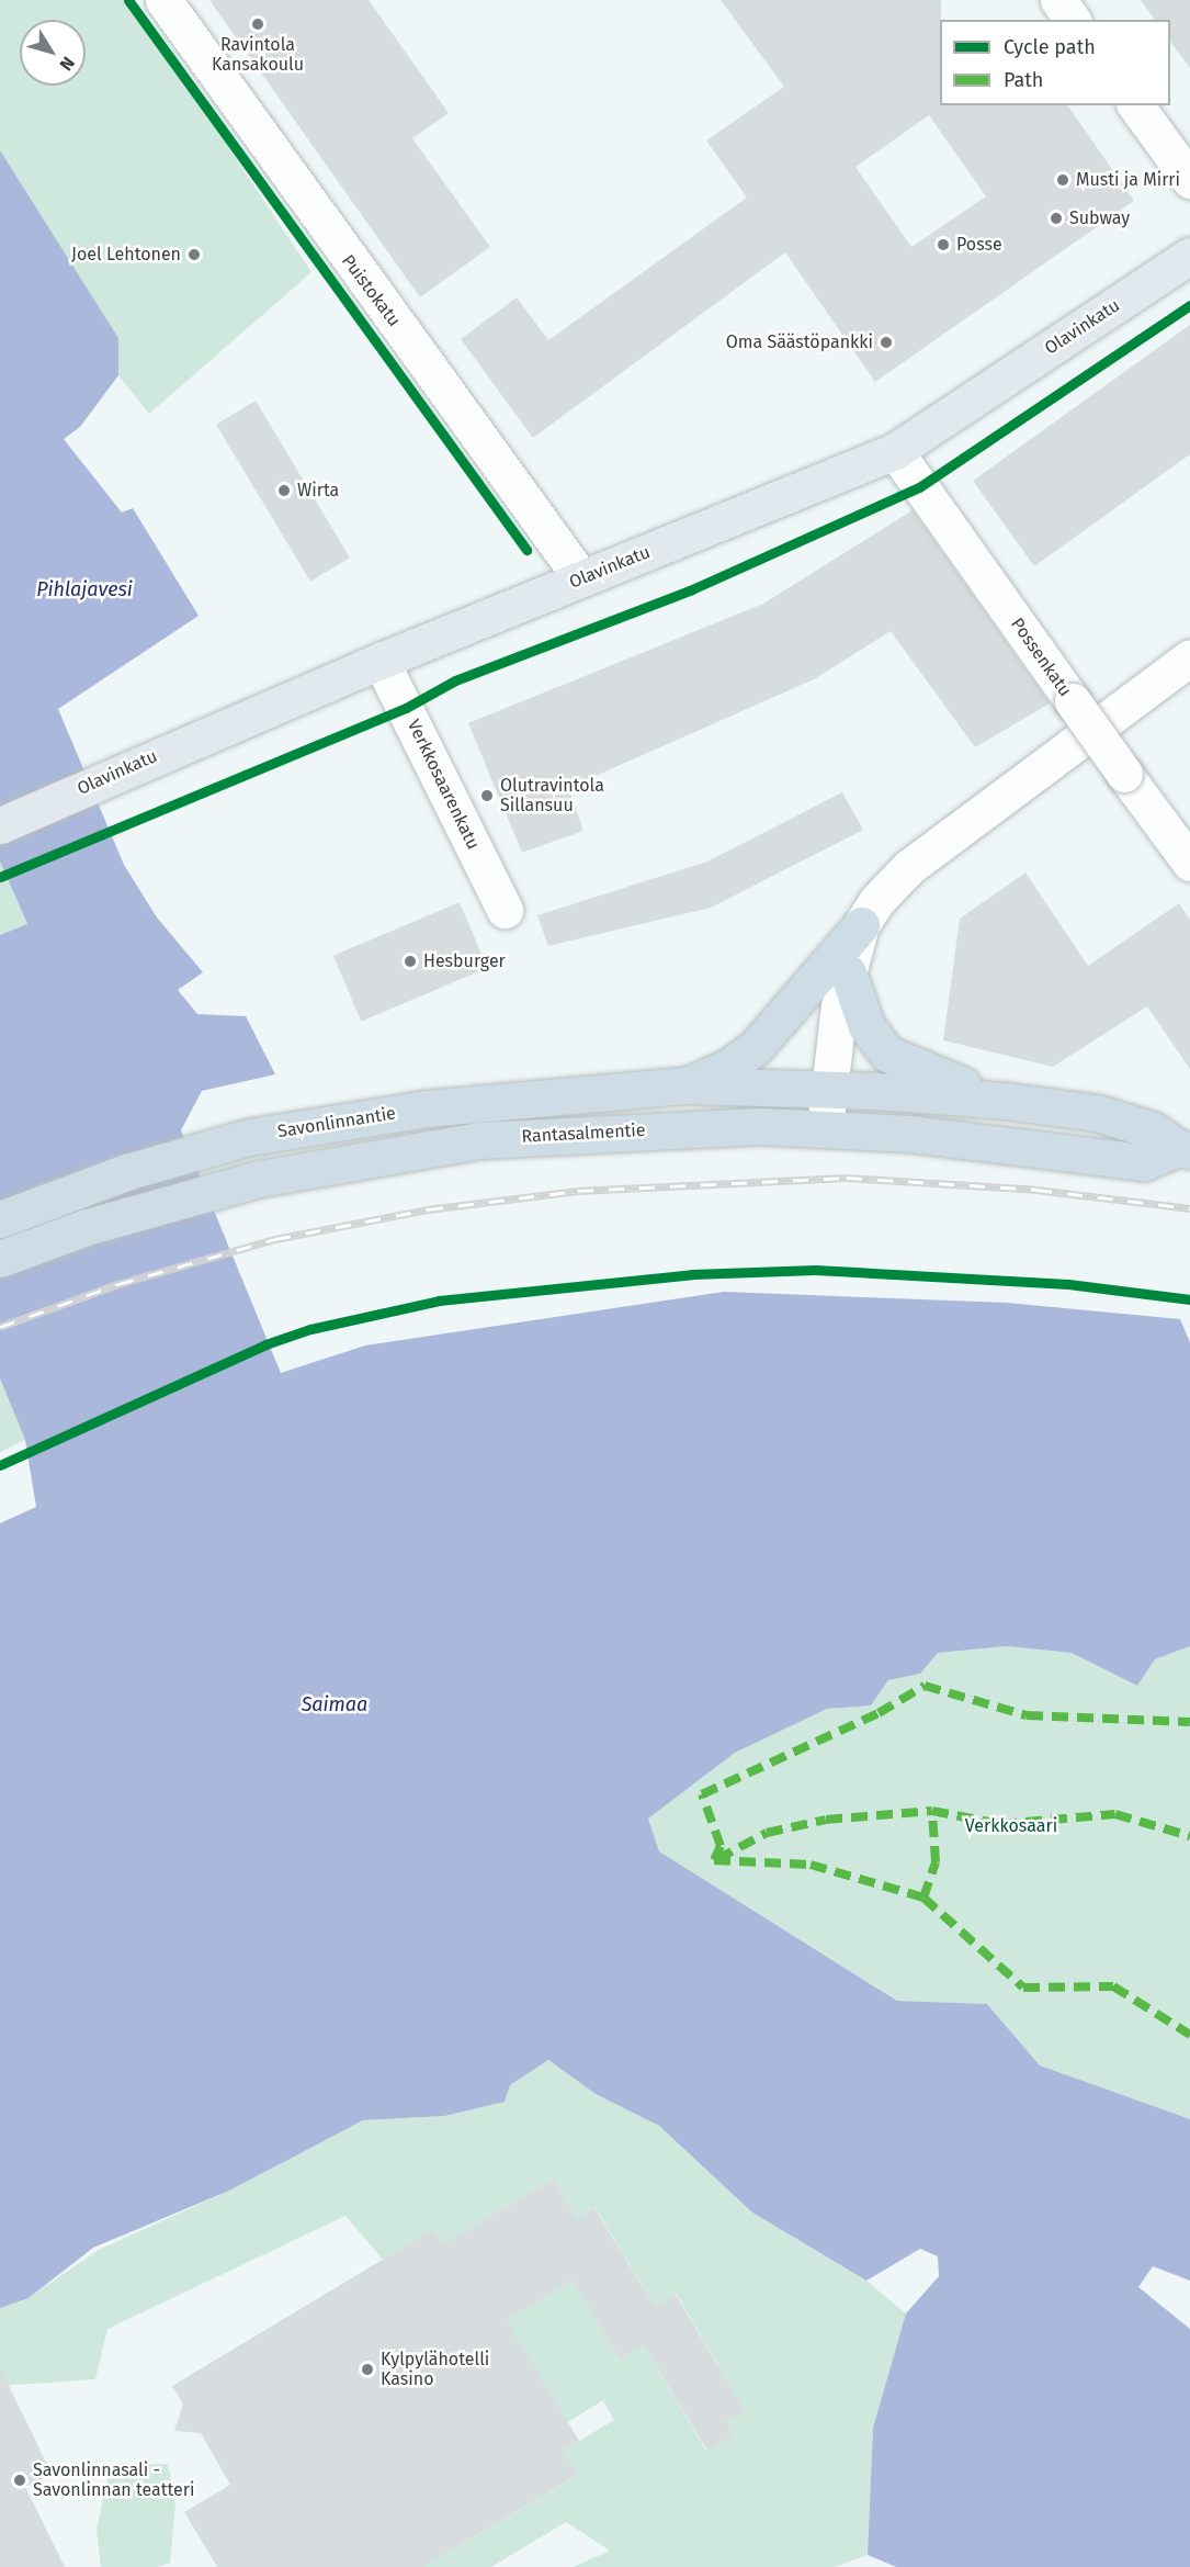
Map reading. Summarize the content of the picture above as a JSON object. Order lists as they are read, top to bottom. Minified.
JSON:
{"streets":{"highway":["Savonlinnantie","Rantasalmentie"],"main road":["Olavinkatu"],"street":["Puistokatu","Possenkatu","Verkkosaarenkatu"]},"crossings":[["Puistokatu","Olavinkatu"],["Olavinkatu","Possenkatu"],["Olavinkatu","Verkkosaarenkatu"],["Savonlinnantie","Rantasalmentie"]],"water":["Pihlajavesi","Saimaa"],"parks":["Verkkosaari"],"places":["Ravintola Kansakoulu","Musti ja Mirri","Subway","Posse","Joel Lehtonen","Oma Säästöpankki","Wirta","Olutravintola Sillansuu","Hesburger","Kylpylähotelli Kasino","Savonlinnasali - Savonlinnan teatteri"],"legend":["Cycle path","Path"],"north":"bottom right"}
